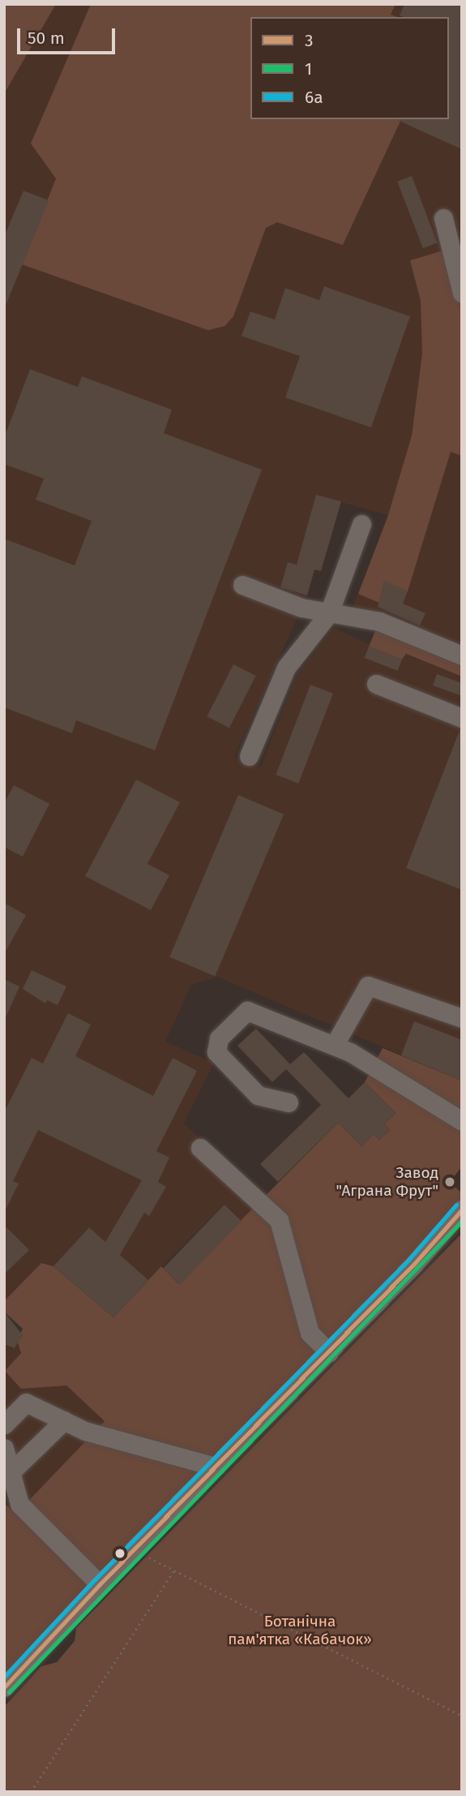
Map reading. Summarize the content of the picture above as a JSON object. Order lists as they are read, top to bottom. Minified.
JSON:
{"parks":["Ботанічна пам'ятка «Кабачок»"],"places":["Завод \"Аграна Фрут\""],"lines":["transit line 6а","transit line 3","transit line 1"],"legend":["3","1","6а"],"scale_bar":"50 m"}
